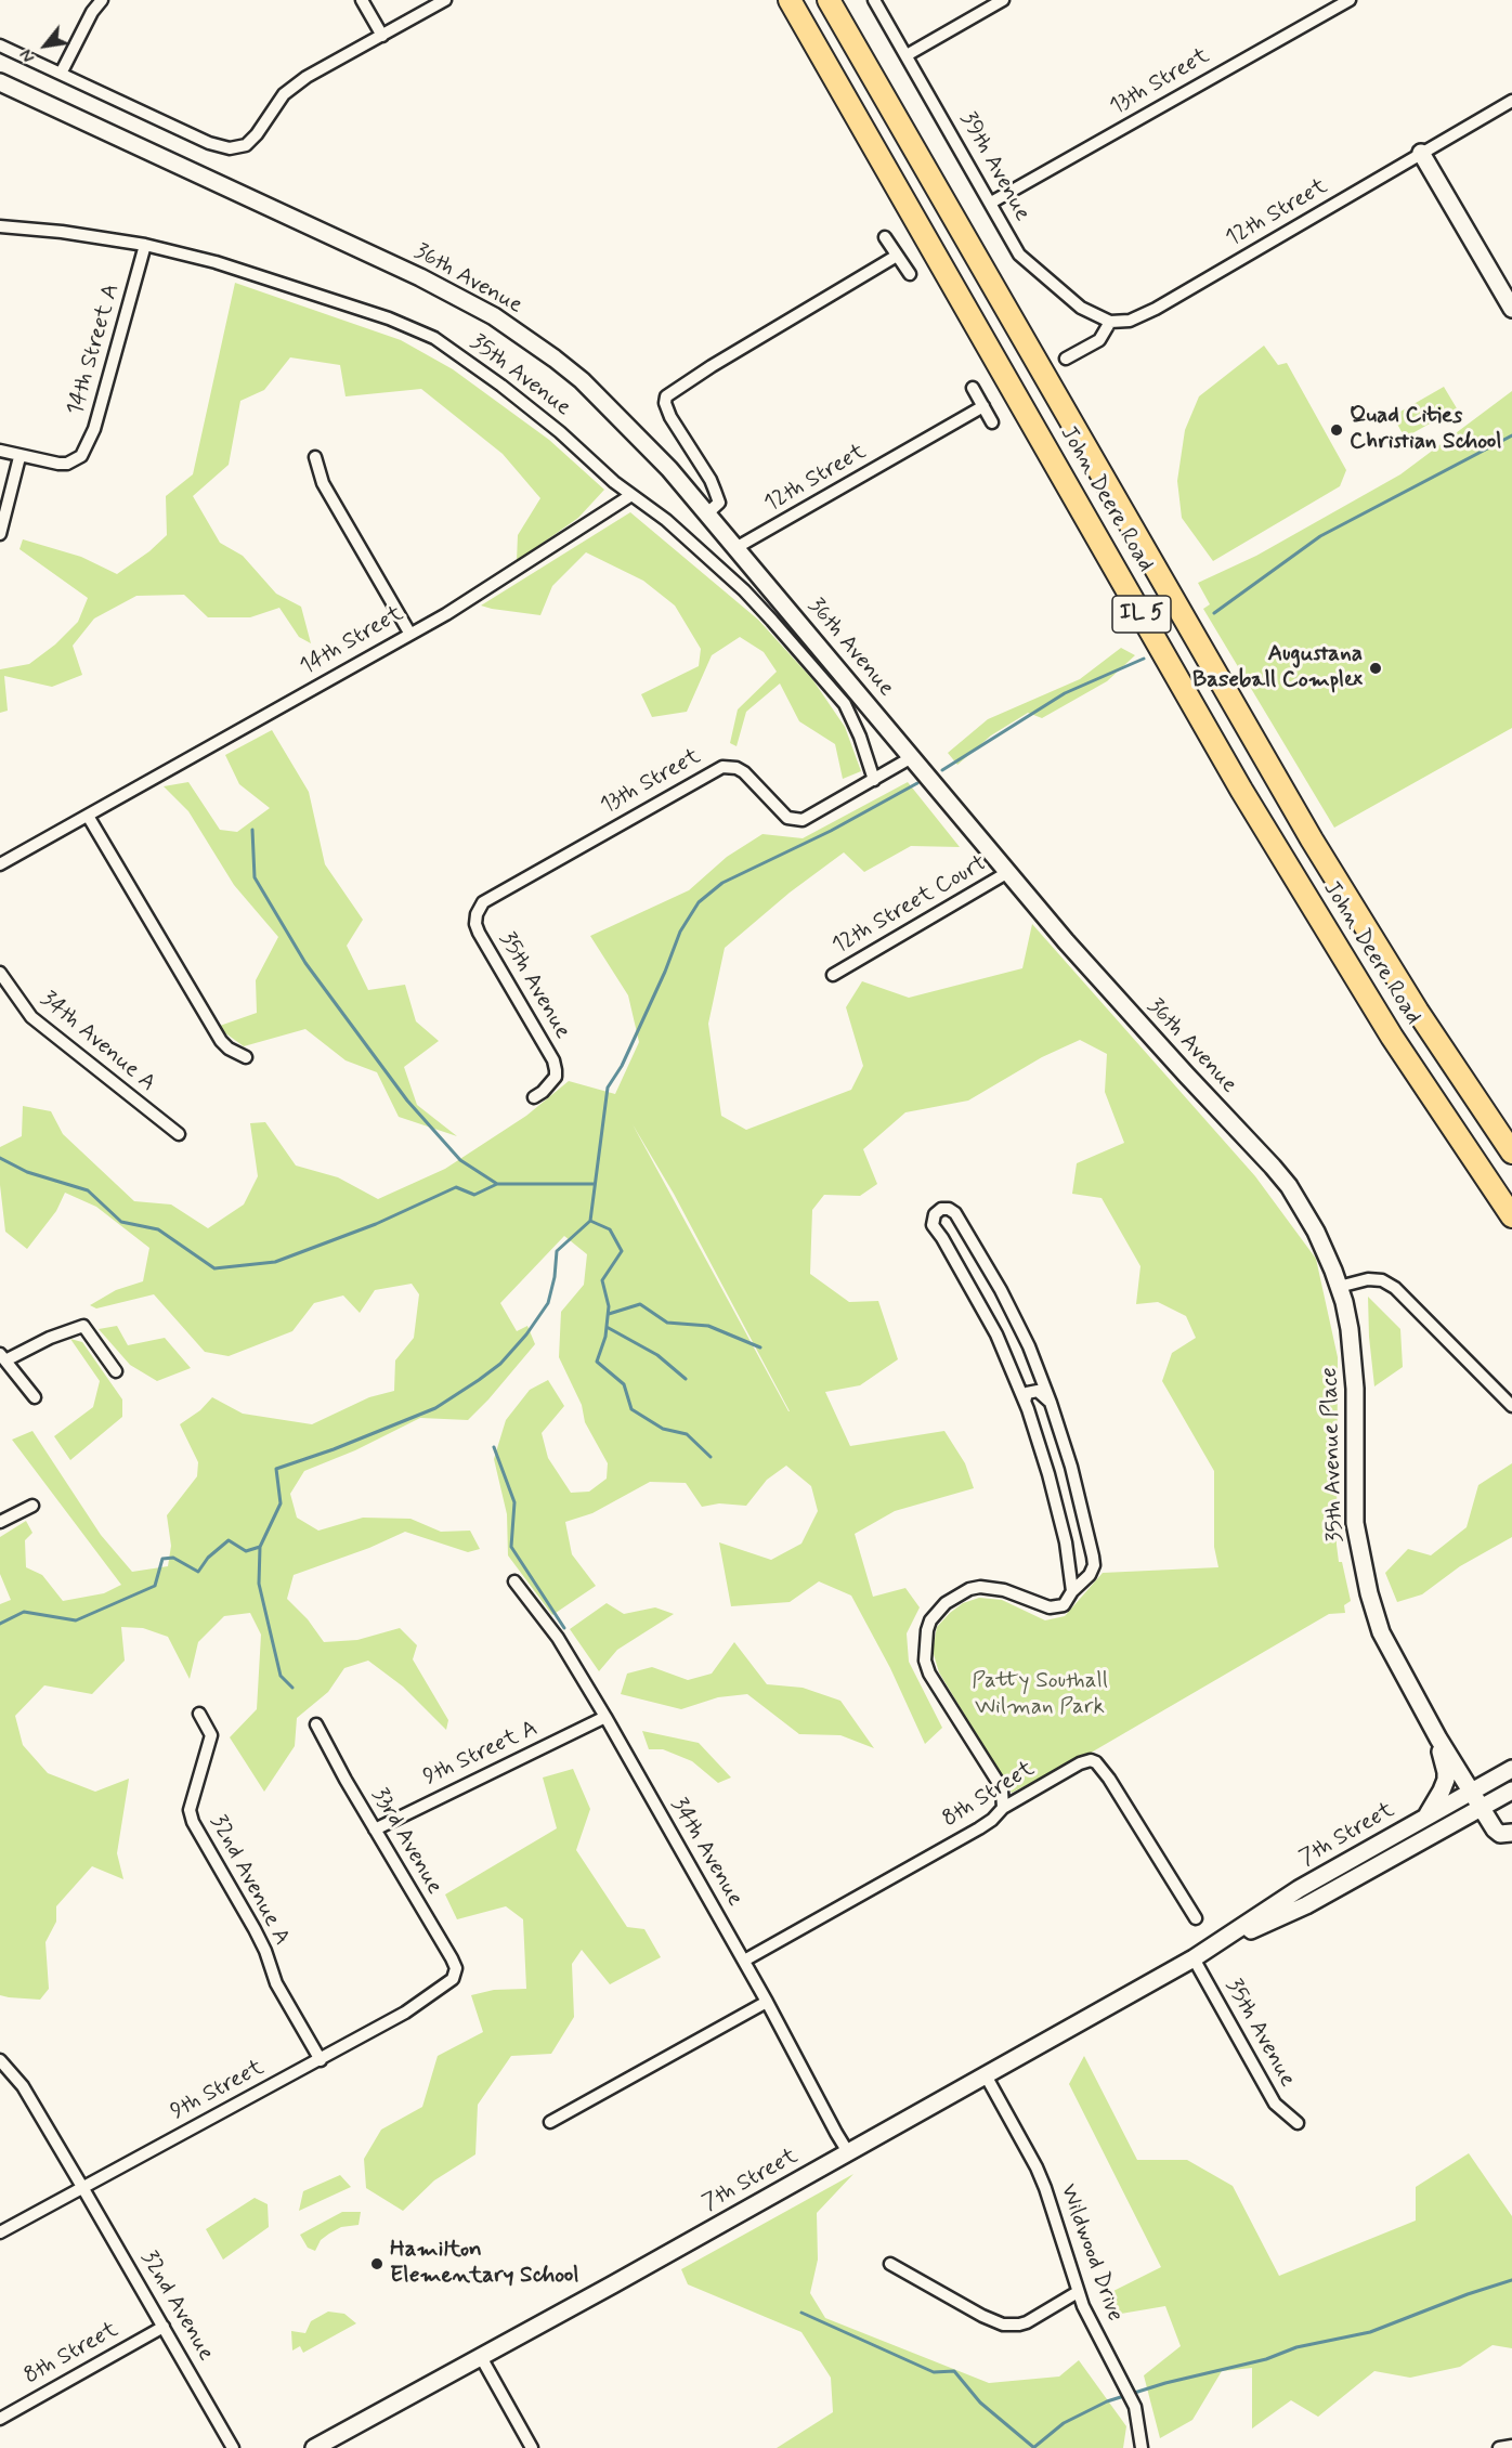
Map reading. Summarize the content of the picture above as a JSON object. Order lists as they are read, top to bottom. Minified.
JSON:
{"streets":{"highway":["John Deere Road","IL 5"],"street":["13th Street","39th Avenue","12th Street","36th Avenue","14th Street A","35th Avenue","14th Street","12th Street Court","34th Avenue A","35th Avenue Place","9th Street A","8th Street","7th Street","33rd Avenue","34th Avenue","32nd Avenue A","9th Street","Wildwood Drive","32nd Avenue"]},"crossings":[["13th Street","39th Avenue"],["13th Street","36th Avenue"],["13th Street","35th Avenue"],["39th Avenue","12th Street"],["12th Street","36th Avenue"],["36th Avenue","12th Street Court"],["36th Avenue","35th Avenue Place"],["14th Street A","35th Avenue"],["35th Avenue","14th Street"],["35th Avenue","7th Street"],["35th Avenue Place","7th Street"],["9th Street A","33rd Avenue"],["9th Street A","34th Avenue"],["8th Street","34th Avenue"],["8th Street","32nd Avenue"],["7th Street","34th Avenue"],["7th Street","Wildwood Drive"],["33rd Avenue","9th Street"],["32nd Avenue A","9th Street"],["9th Street","32nd Avenue"]],"parks":["Patty Southall Wilman Park"],"places":["Quad Cities Christian School","Augustana Baseball Complex","Hamilton Elementary School"],"north":"bottom left"}
